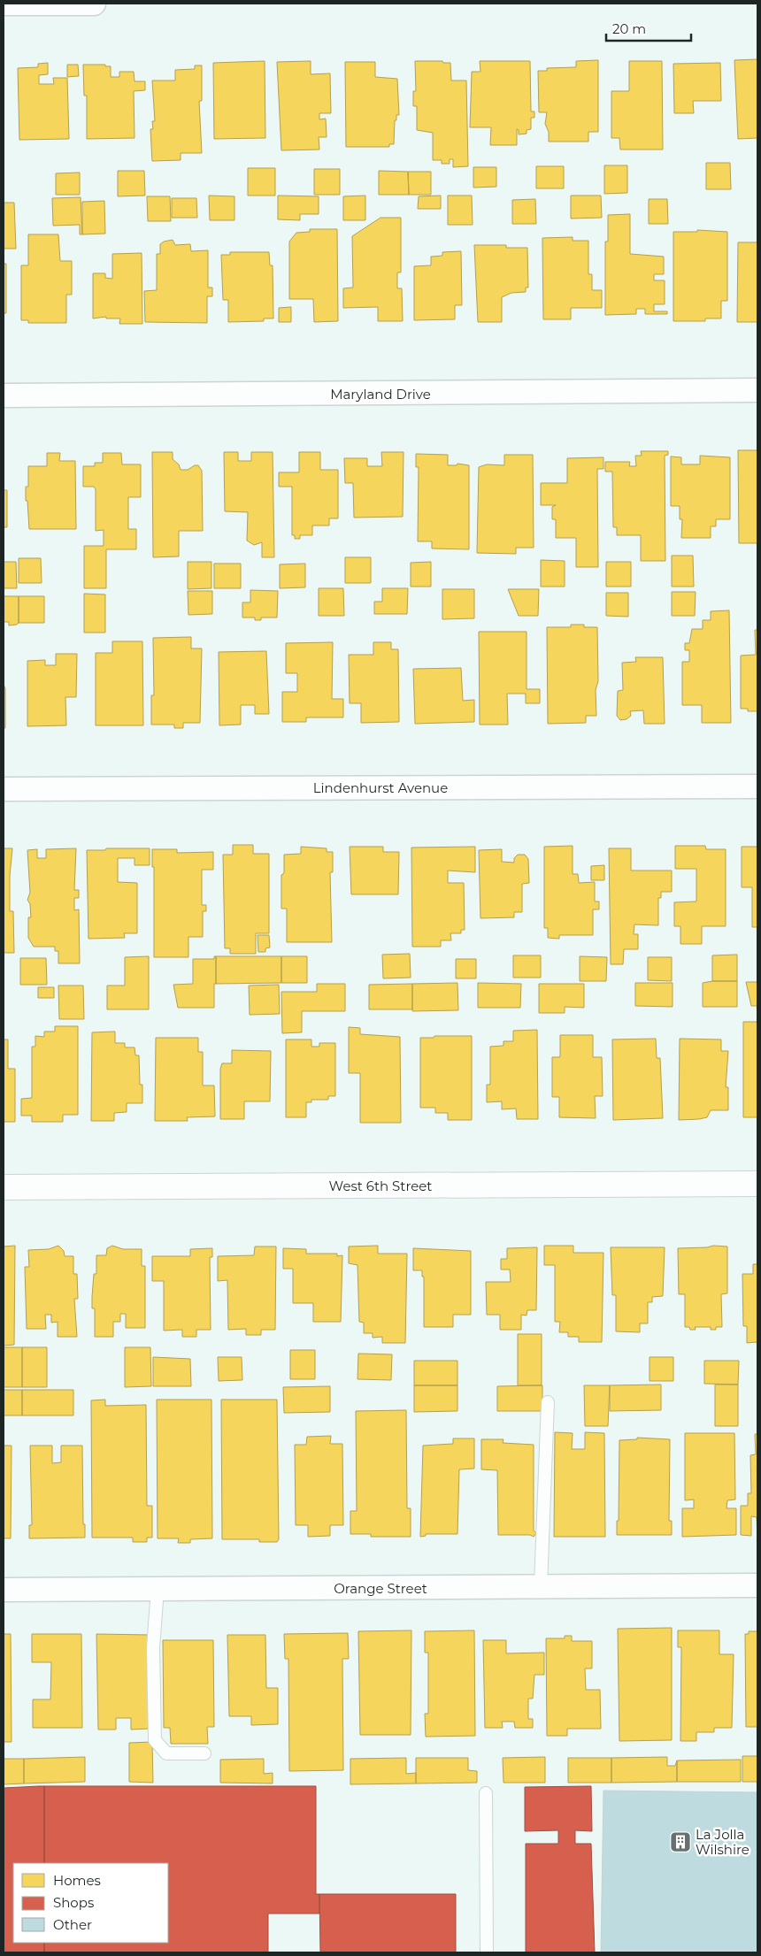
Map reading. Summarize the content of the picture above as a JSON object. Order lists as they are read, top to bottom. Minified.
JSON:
{"streets":{"street":["Maryland Drive","Lindenhurst Avenue","West 6th Street","Orange Street"]},"places":{"building":["La Jolla Wilshire"]},"legend":["Homes","Shops","Other"],"scale_bar":"20 m"}
